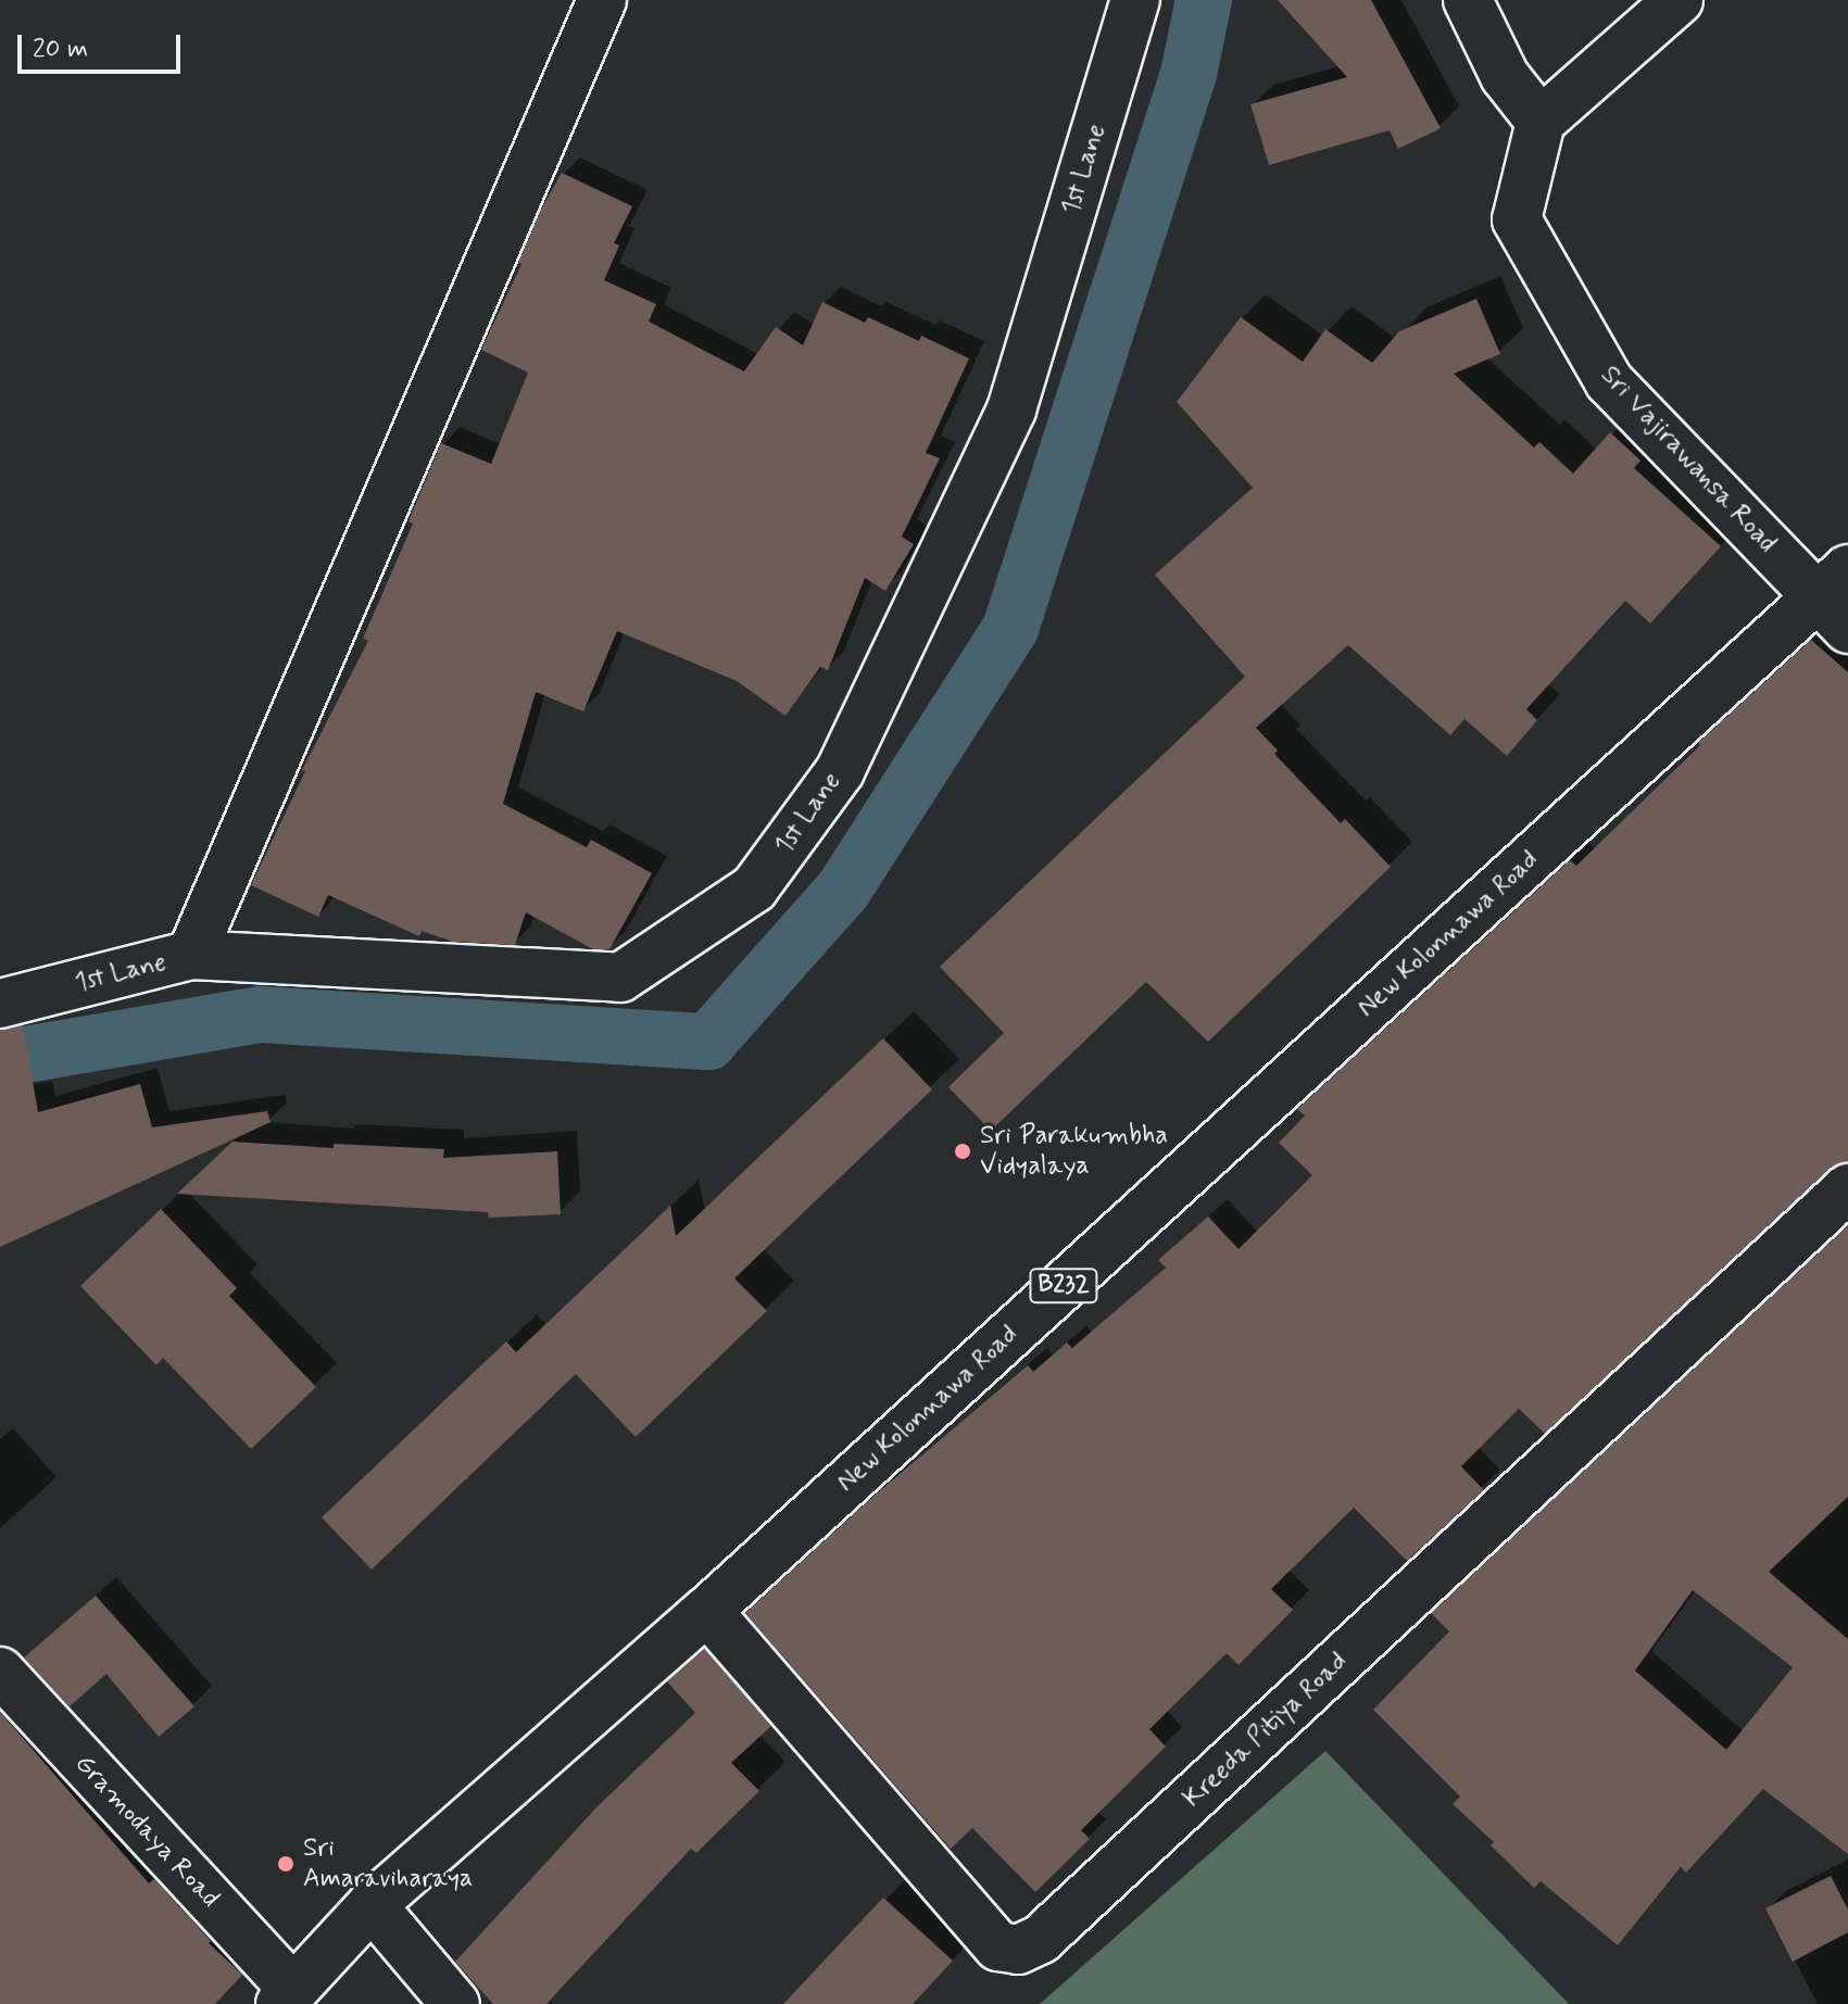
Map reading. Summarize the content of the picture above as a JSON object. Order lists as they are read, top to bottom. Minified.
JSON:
{"streets":{"street":["1st Lane","Sri Vajirawansa Road","New Kolonnawa Road","B232","Kreeda Pitiya Road","Gramodaya Road"]},"crossings":[["Sri Vajirawansa Road","New Kolonnawa Road"],["New Kolonnawa Road","Kreeda Pitiya Road"],["New Kolonnawa Road","Gramodaya Road"]],"places":["Sri Parakumbha Vidyalaya","Sri Amaraviharaya"],"scale_bar":"20 m"}
